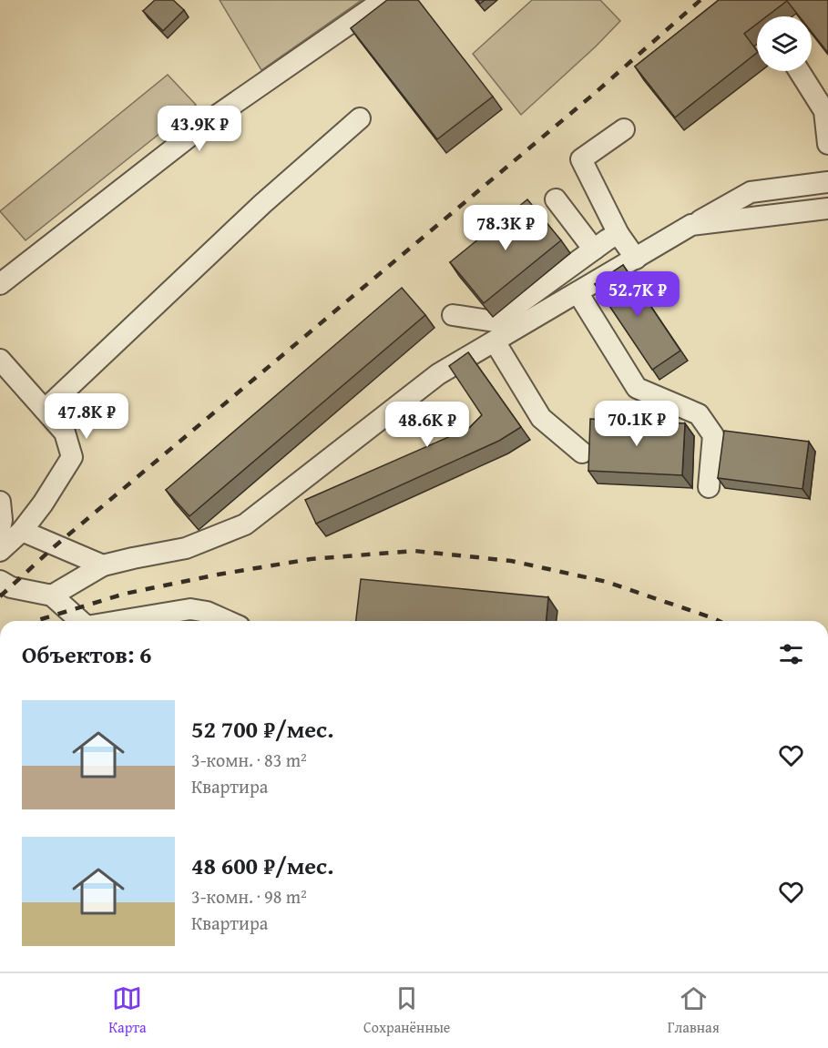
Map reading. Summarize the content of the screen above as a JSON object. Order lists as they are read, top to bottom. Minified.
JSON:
{"page":{"price":["43.9K ₽","78.3K ₽","52.7K ₽","47.8K ₽","70.1K ₽","48.6K ₽"],"heading":"Объектов: 6","list":[{"name":"52 700 ₽/мес.","note":"3-комн. · 83 m² · Квартира"},{"name":"48 600 ₽/мес.","note":"3-комн. · 98 m² · Квартира"}],"tabs":["Карта","Сохранённые","Главная"]}}
